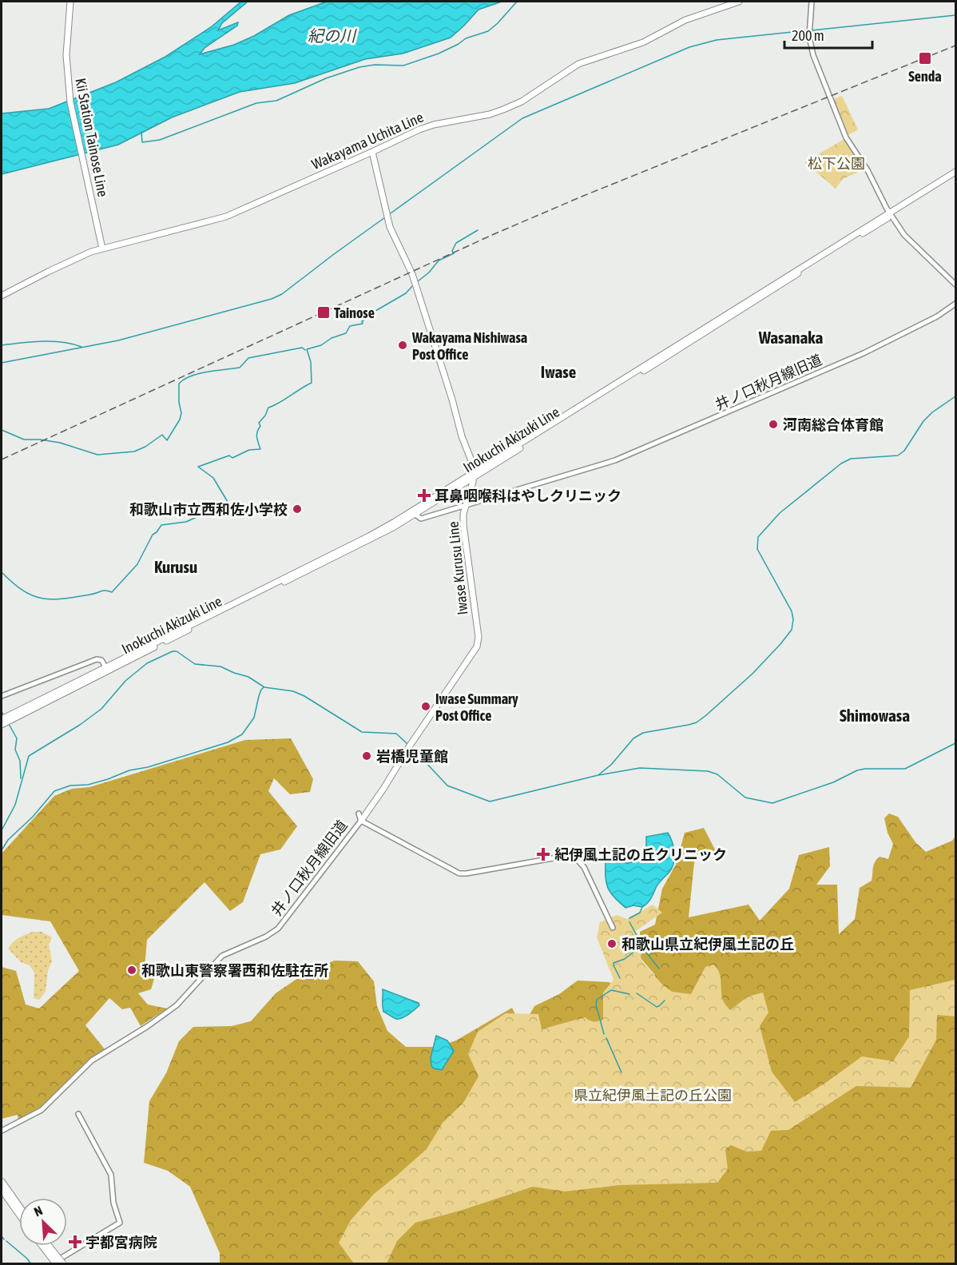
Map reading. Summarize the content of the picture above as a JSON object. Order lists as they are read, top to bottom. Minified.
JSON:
{"streets":{"main road":["Kii Station Tainose Line","Wakayama Uchita Line","Inokuchi Akizuki Line","Iwase Kurusu Line"],"street":["井ノ口秋月線旧道"]},"crossings":[["Kii Station Tainose Line","Wakayama Uchita Line"],["井ノ口秋月線旧道","Inokuchi Akizuki Line"],["井ノ口秋月線旧道","Iwase Kurusu Line"],["Inokuchi Akizuki Line","Iwase Kurusu Line"]],"districts":["Wasanaka","Iwase","Kurusu","Shimowasa"],"water":["紀の川"],"parks":["松下公園","県立紀伊風土記の丘公園"],"places":{"transit":["Senda","Tainose"],"other":["Wakayama Nishiwasa Post Office","河南総合体育館","和歌山市立西和佐小学校","Iwase Summary Post Office","岩橋児童館","和歌山県立紀伊風土記の丘","和歌山東警察署西和佐駐在所"],"health":["耳鼻咽喉科はやしクリニック","紀伊風土記の丘クリニック","宇都宮病院"]},"scale_bar":"200 m","north":"top left"}
